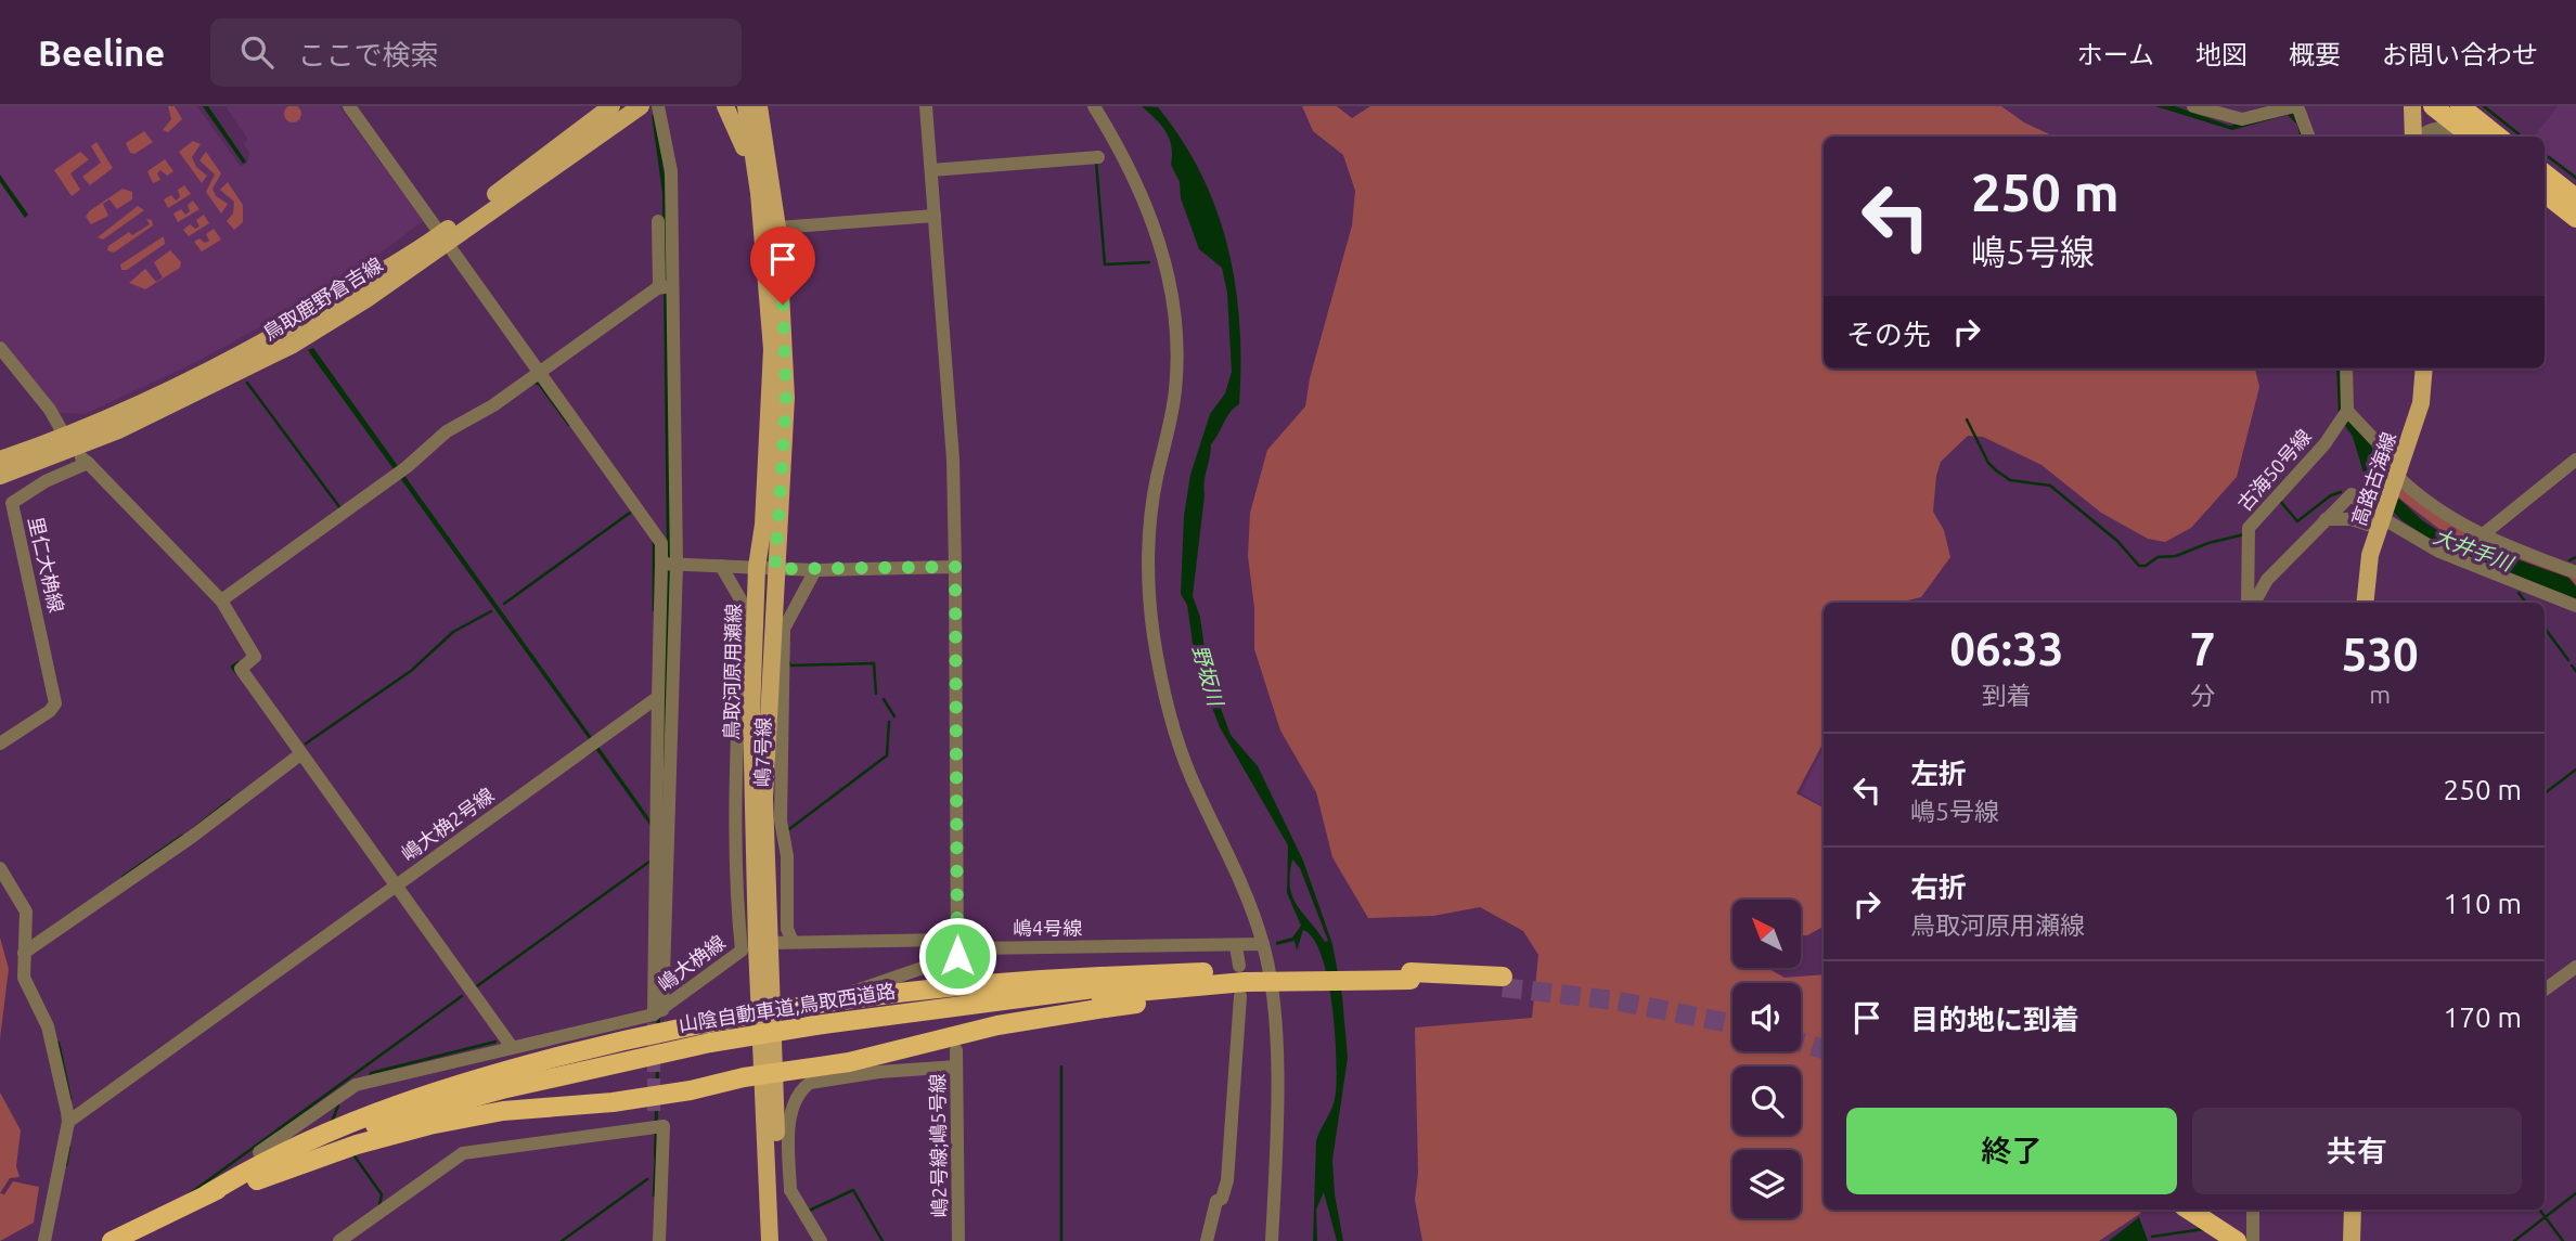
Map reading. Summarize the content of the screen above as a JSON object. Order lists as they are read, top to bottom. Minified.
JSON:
{"streets":{"highway":["山陰自動車道;鳥取西道路"],"main road":["鳥取鹿野倉吉線","高路古海線","鳥取河原用瀬線"],"street":["古海50号線","里仁大桷線","嶋7号線","嶋大桷2号線","嶋4号線","嶋大桷線","嶋2号線;嶋5号線"]},"crossings":[["鳥取河原用瀬線","嶋4号線"],["鳥取河原用瀬線","嶋大桷線"],["嶋7号線","嶋4号線"],["嶋4号線","嶋大桷線"]],"water":["大井手川","野坂川"],"north":"top left","page":{"header":"Beeline","search":"ここで検索","nav":["ホーム","地図","概要","お問い合わせ"],"turn":["250 m","嶋5号線"],"then":"その先","eta":["06:33","到着","7","分","530","m"],"list":[{"name":"左折","note":"嶋5号線","value":"250 m"},{"name":"右折","note":"鳥取河原用瀬線","value":"110 m"},{"name":"目的地に到着","value":"170 m"}],"buttons":["終了","共有"]}}
